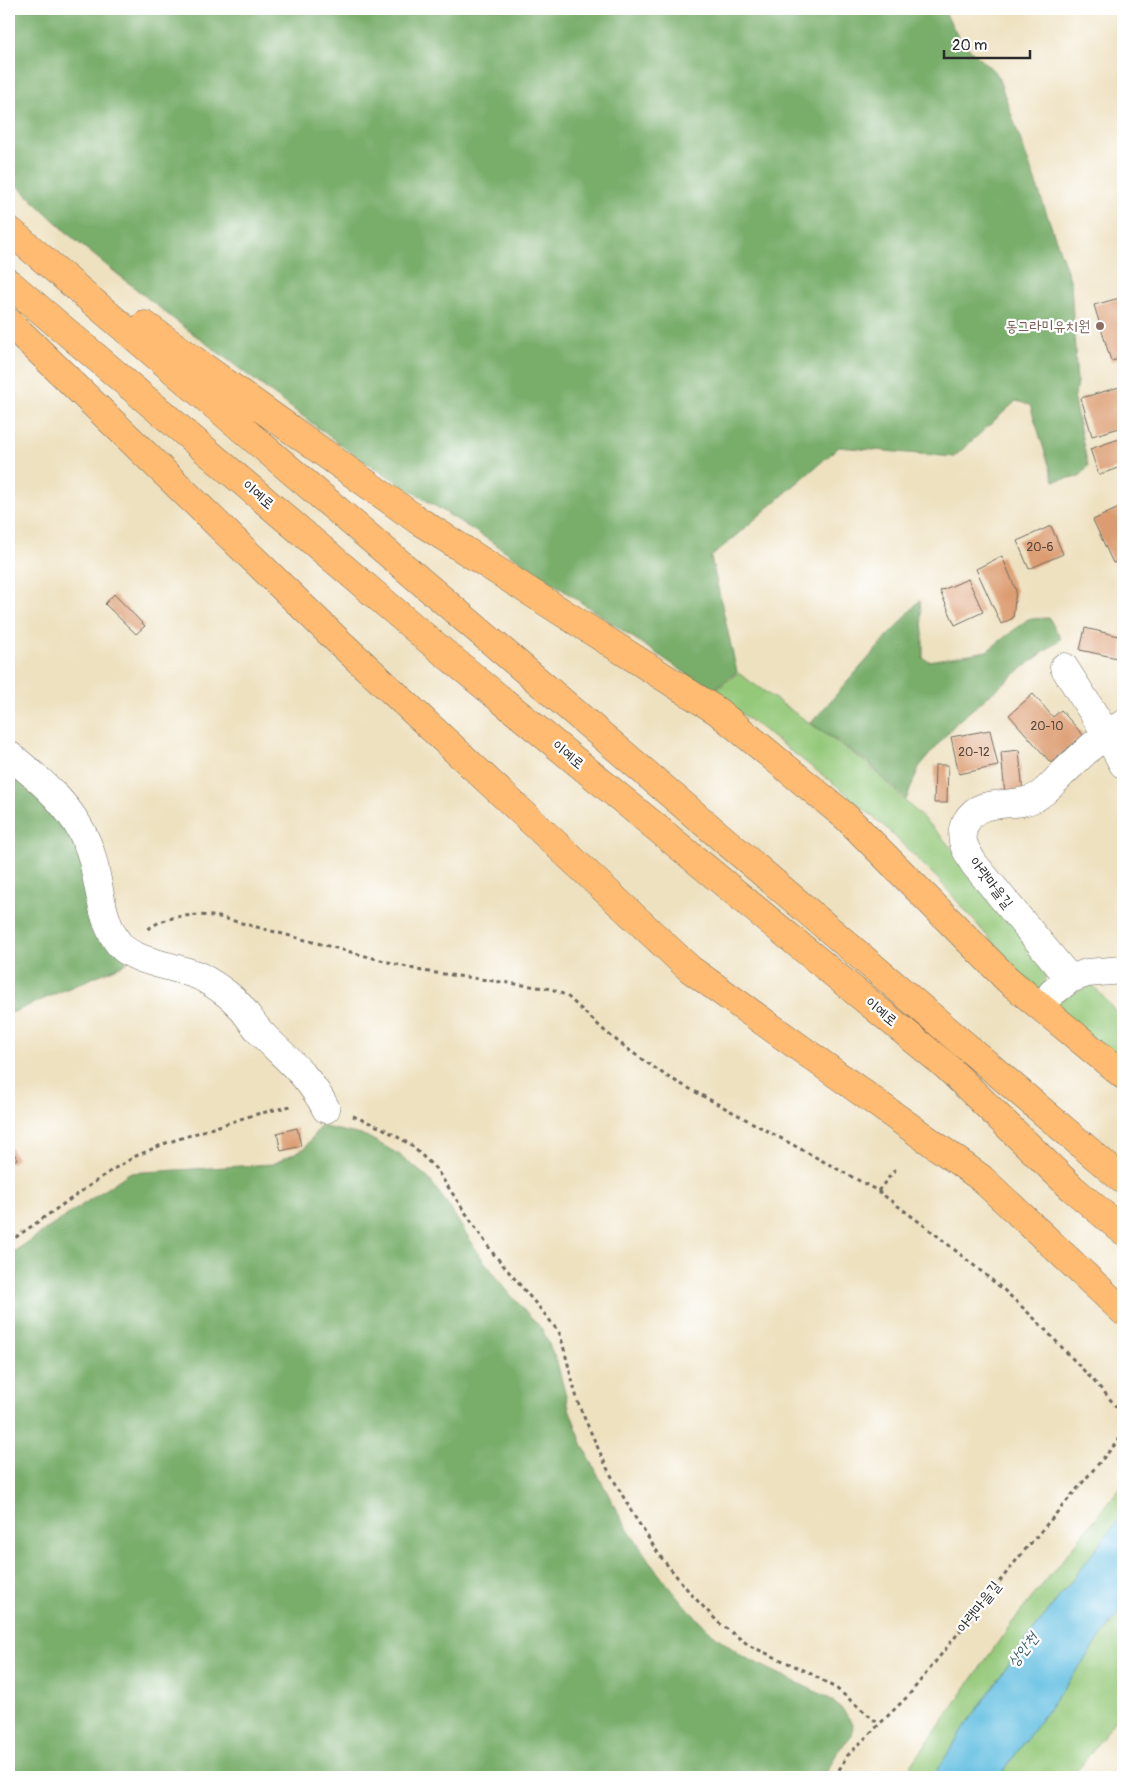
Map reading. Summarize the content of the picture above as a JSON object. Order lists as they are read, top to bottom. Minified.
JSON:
{"streets":{"highway":["이예로"],"street":["아랫마을길"]},"water":["상안천"],"places":["동그라미유치원"],"house_numbers":["20-6","20-10","20-12"],"scale_bar":"20 m"}
